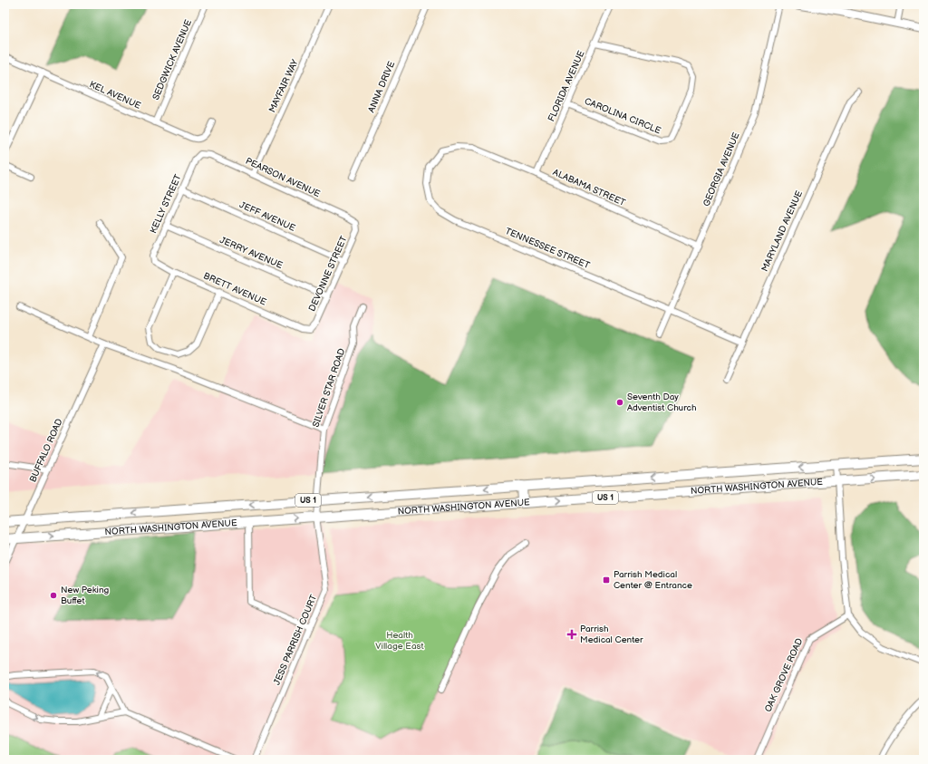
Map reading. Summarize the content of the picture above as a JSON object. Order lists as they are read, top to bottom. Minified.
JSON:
{"streets":{"main road":["NORTH WASHINGTON AVENUE","US 1"],"street":["SEDGWICK AVENUE","MAYFAIR WAY","FLORIDA AVENUE","ANNA DRIVE","KEL AVENUE","CAROLINA CIRCLE","GEORGIA AVENUE","PEARSON AVENUE","ALABAMA STREET","KELLY STREET","JEFF AVENUE","MARYLAND AVENUE","TENNESSEE STREET","JERRY AVENUE","DEVONNE STREET","BRETT AVENUE","SILVER STAR ROAD","BUFFALO ROAD","JESS PARRISH COURT","OAK GROVE ROAD"]},"crossings":[["SEDGWICK AVENUE","KEL AVENUE"],["MAYFAIR WAY","PEARSON AVENUE"],["FLORIDA AVENUE","CAROLINA CIRCLE"],["FLORIDA AVENUE","ALABAMA STREET"],["GEORGIA AVENUE","ALABAMA STREET"],["GEORGIA AVENUE","TENNESSEE STREET"],["PEARSON AVENUE","KELLY STREET"],["PEARSON AVENUE","DEVONNE STREET"],["ALABAMA STREET","TENNESSEE STREET"],["KELLY STREET","JEFF AVENUE"],["KELLY STREET","JERRY AVENUE"],["KELLY STREET","BRETT AVENUE"],["JEFF AVENUE","DEVONNE STREET"],["MARYLAND AVENUE","TENNESSEE STREET"],["JERRY AVENUE","DEVONNE STREET"],["DEVONNE STREET","BRETT AVENUE"],["SILVER STAR ROAD","NORTH WASHINGTON AVENUE"],["SILVER STAR ROAD","JESS PARRISH COURT"],["BUFFALO ROAD","NORTH WASHINGTON AVENUE"],["NORTH WASHINGTON AVENUE","JESS PARRISH COURT"]],"parks":["Health Village East"],"places":{"other":["Seventh Day Adventist Church","New Peking Buffet"],"transit":["Parrish Medical Center @ Entrance"],"health":["Parrish Medical Center"]}}
